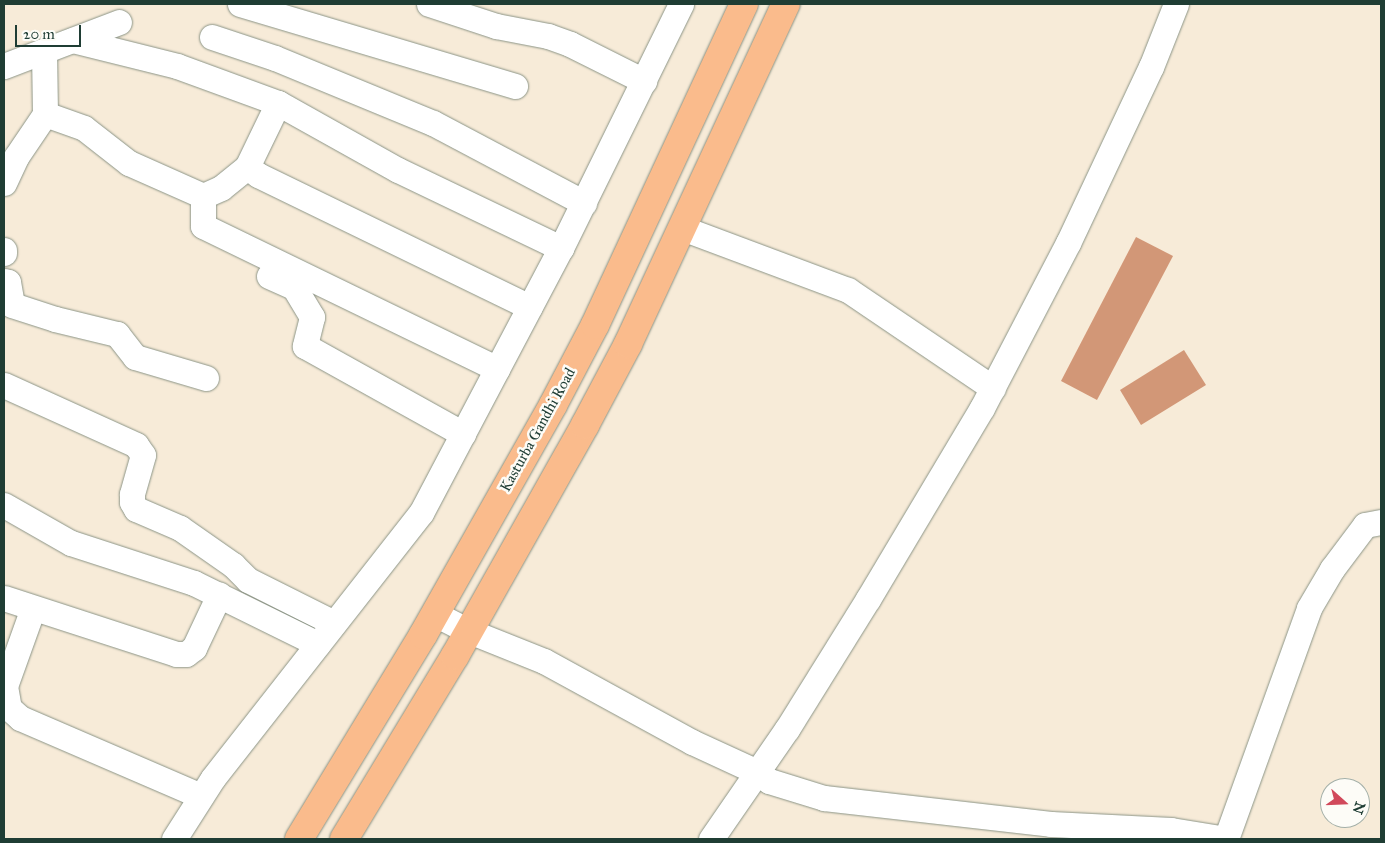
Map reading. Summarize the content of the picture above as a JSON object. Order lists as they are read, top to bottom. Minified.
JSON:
{"streets":{"main road":["Kasturba Gandhi Road"]},"scale_bar":"20 m","north":"right"}
